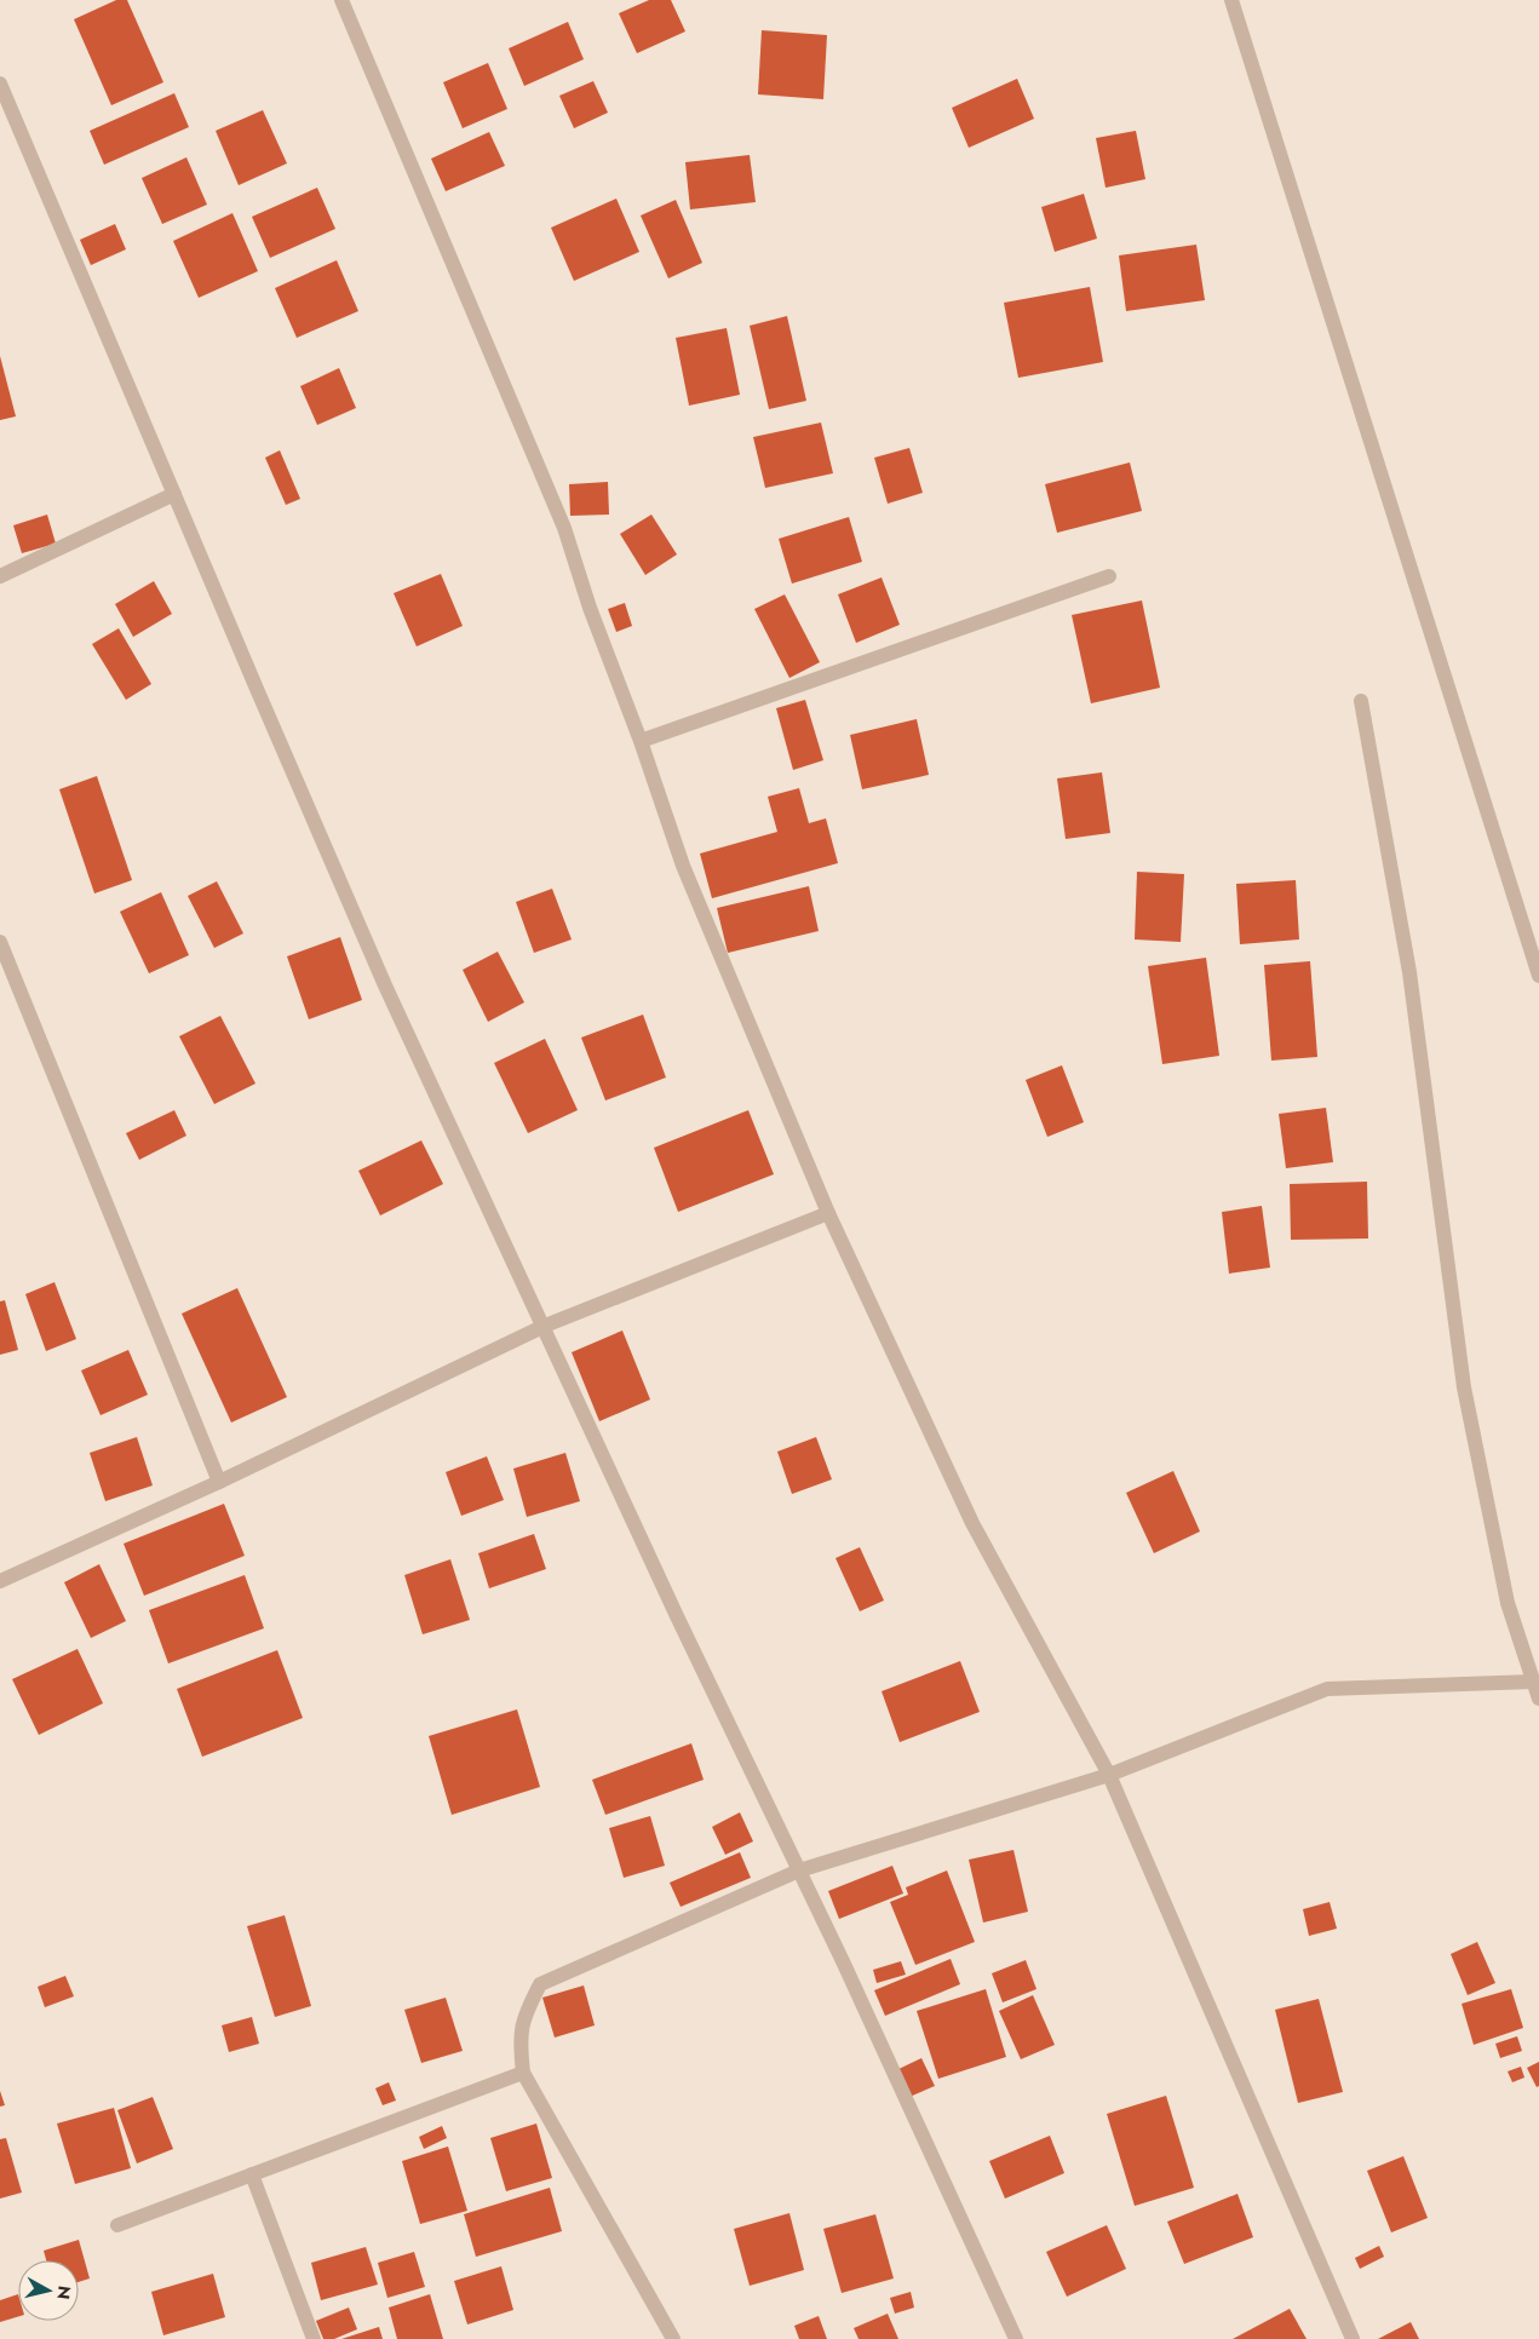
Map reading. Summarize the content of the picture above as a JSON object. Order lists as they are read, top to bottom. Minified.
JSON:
{"north":"right"}
